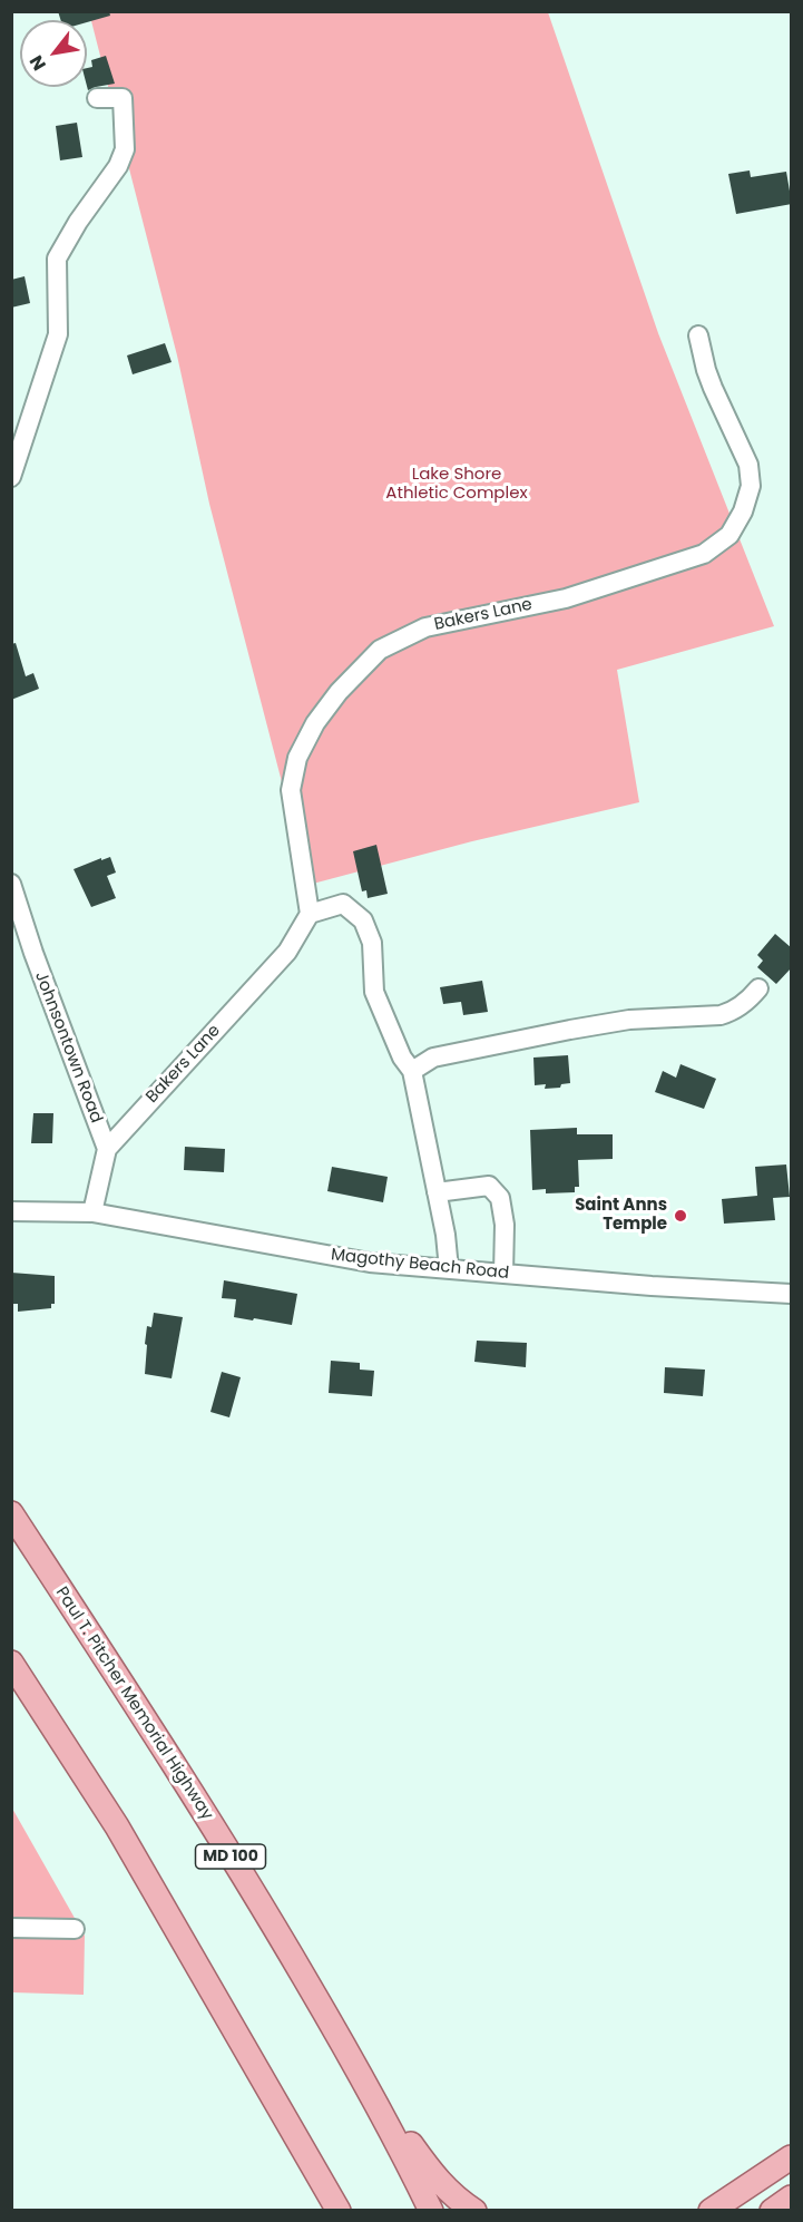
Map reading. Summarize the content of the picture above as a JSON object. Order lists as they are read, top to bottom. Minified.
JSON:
{"streets":{"main road":["Paul T. Pitcher Memorial Highway","MD 100"],"street":["Bakers Lane","Johnsontown Road","Magothy Beach Road"]},"crossings":[["Bakers Lane","Johnsontown Road"]],"parks":["Lake Shore Athletic Complex"],"places":["Saint Anns Temple"],"north":"bottom left"}
